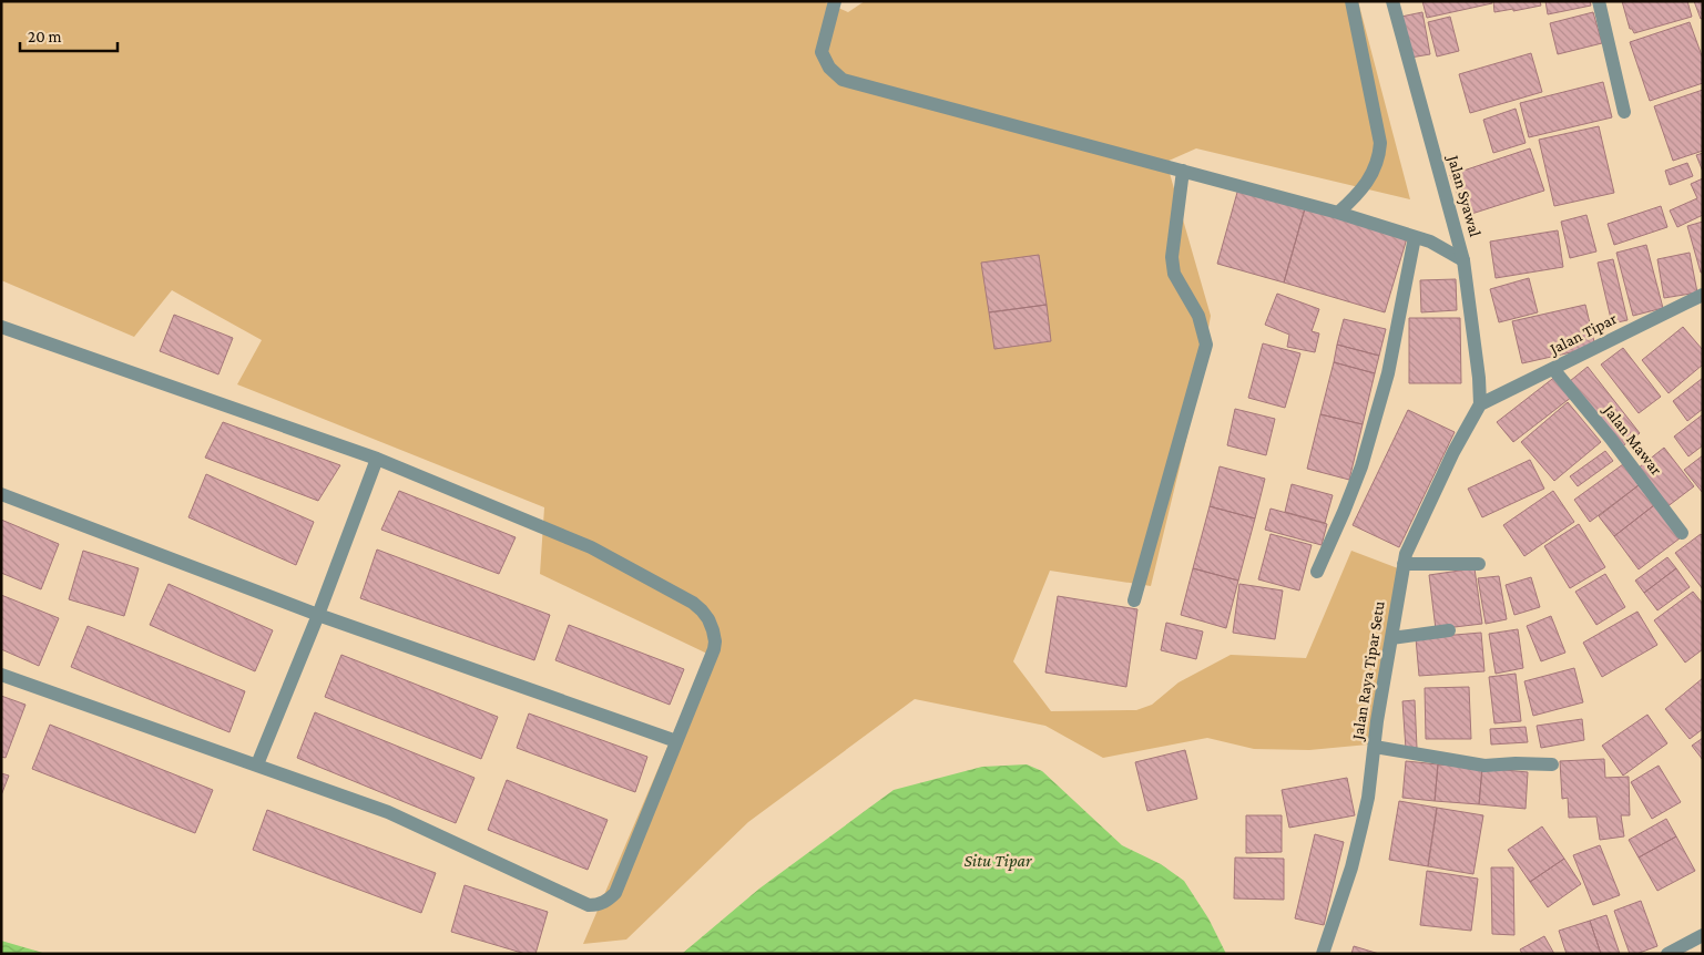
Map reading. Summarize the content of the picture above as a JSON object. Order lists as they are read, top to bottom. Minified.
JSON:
{"streets":{"street":["Jalan Syawal","Jalan Tipar","Jalan Mawar","Jalan Raya Tipar Setu"]},"crossings":[["Jalan Syawal","Jalan Tipar"],["Jalan Syawal","Jalan Raya Tipar Setu"],["Jalan Tipar","Jalan Mawar"],["Jalan Tipar","Jalan Raya Tipar Setu"]],"water":["Situ Tipar"],"scale_bar":"20 m"}
